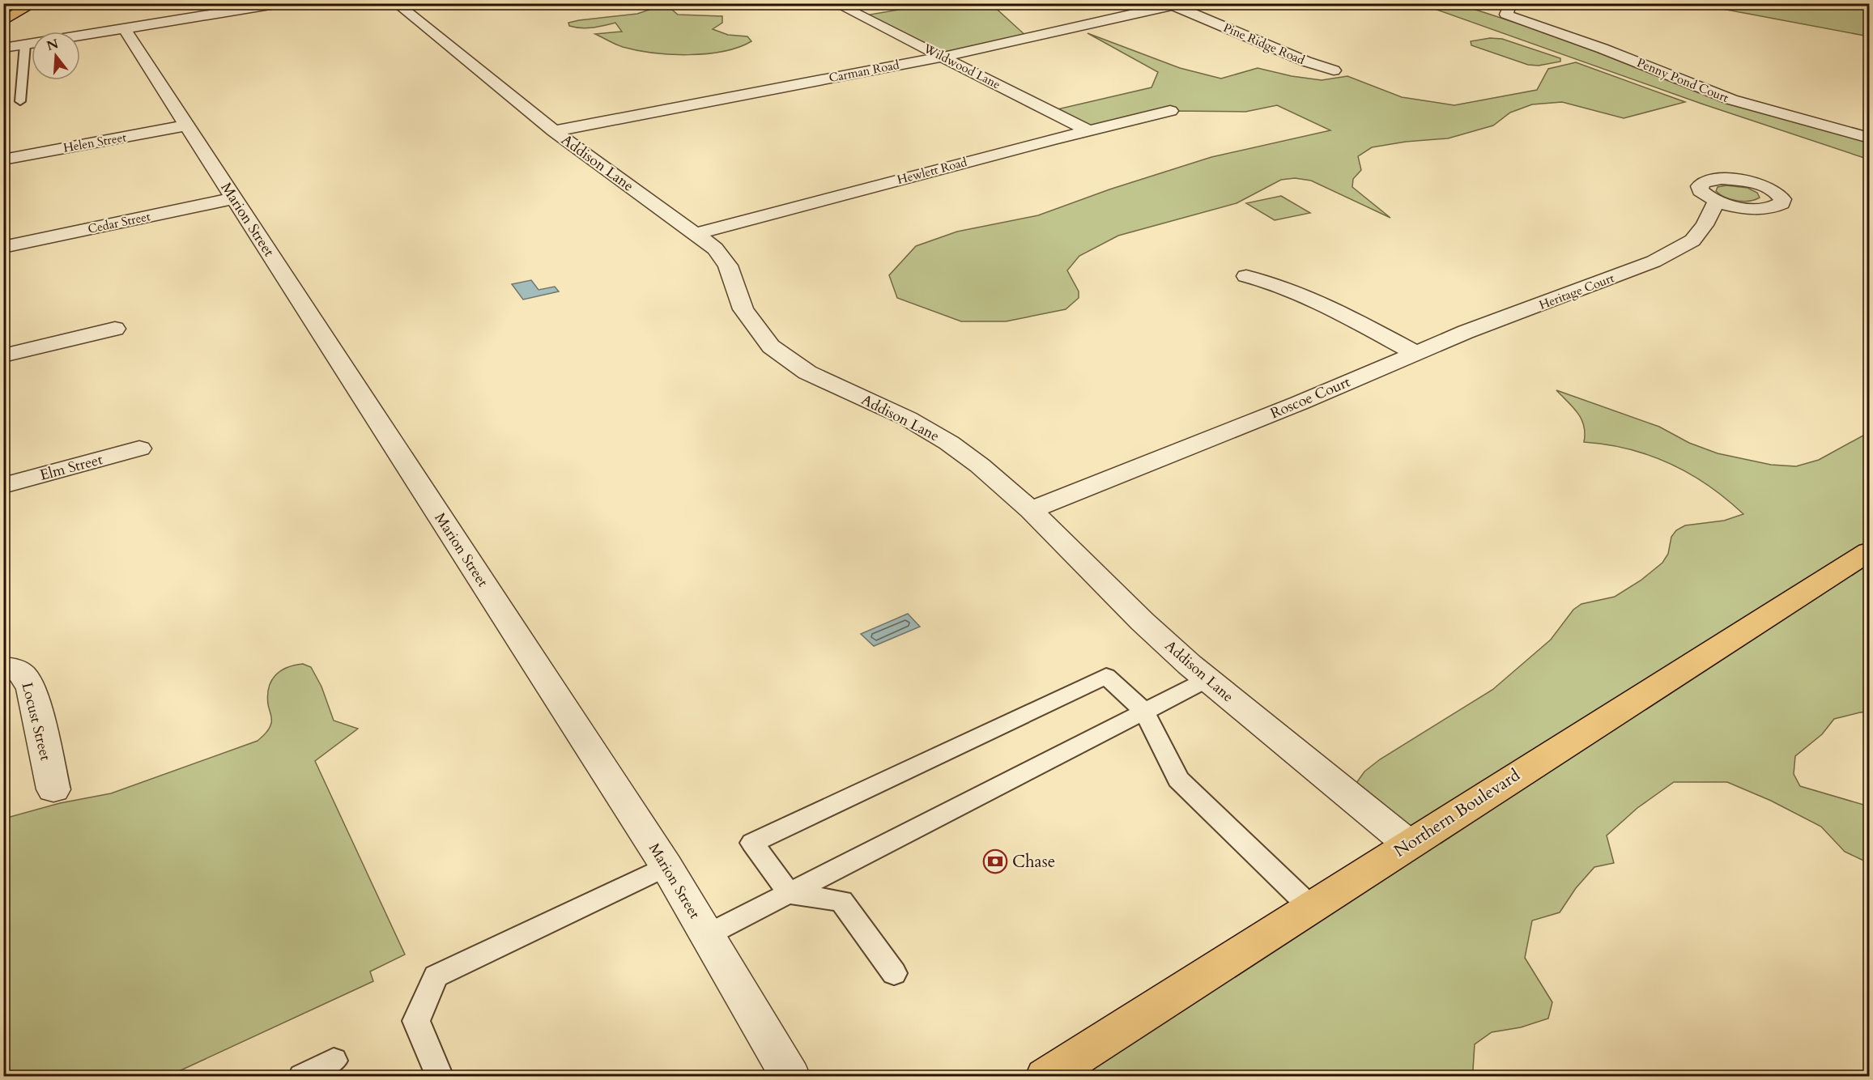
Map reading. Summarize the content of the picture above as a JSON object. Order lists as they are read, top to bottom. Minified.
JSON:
{"streets":{"main road":["Northern Boulevard"],"street":["Pine Ridge Road","Wildwood Lane","Carman Road","Penny Pond Court","Helen Street","Addison Lane","Hewlett Road","Marion Street","Cedar Street","Heritage Court","Roscoe Court","Elm Street","Locust Street"]},"crossings":[["Pine Ridge Road","Carman Road"],["Wildwood Lane","Carman Road"],["Wildwood Lane","Hewlett Road"],["Carman Road","Addison Lane"],["Helen Street","Marion Street"],["Addison Lane","Hewlett Road"],["Addison Lane","Roscoe Court"],["Addison Lane","Northern Boulevard"],["Marion Street","Cedar Street"],["Heritage Court","Roscoe Court"]],"places":{"bank":["Chase"]},"north":"top"}
